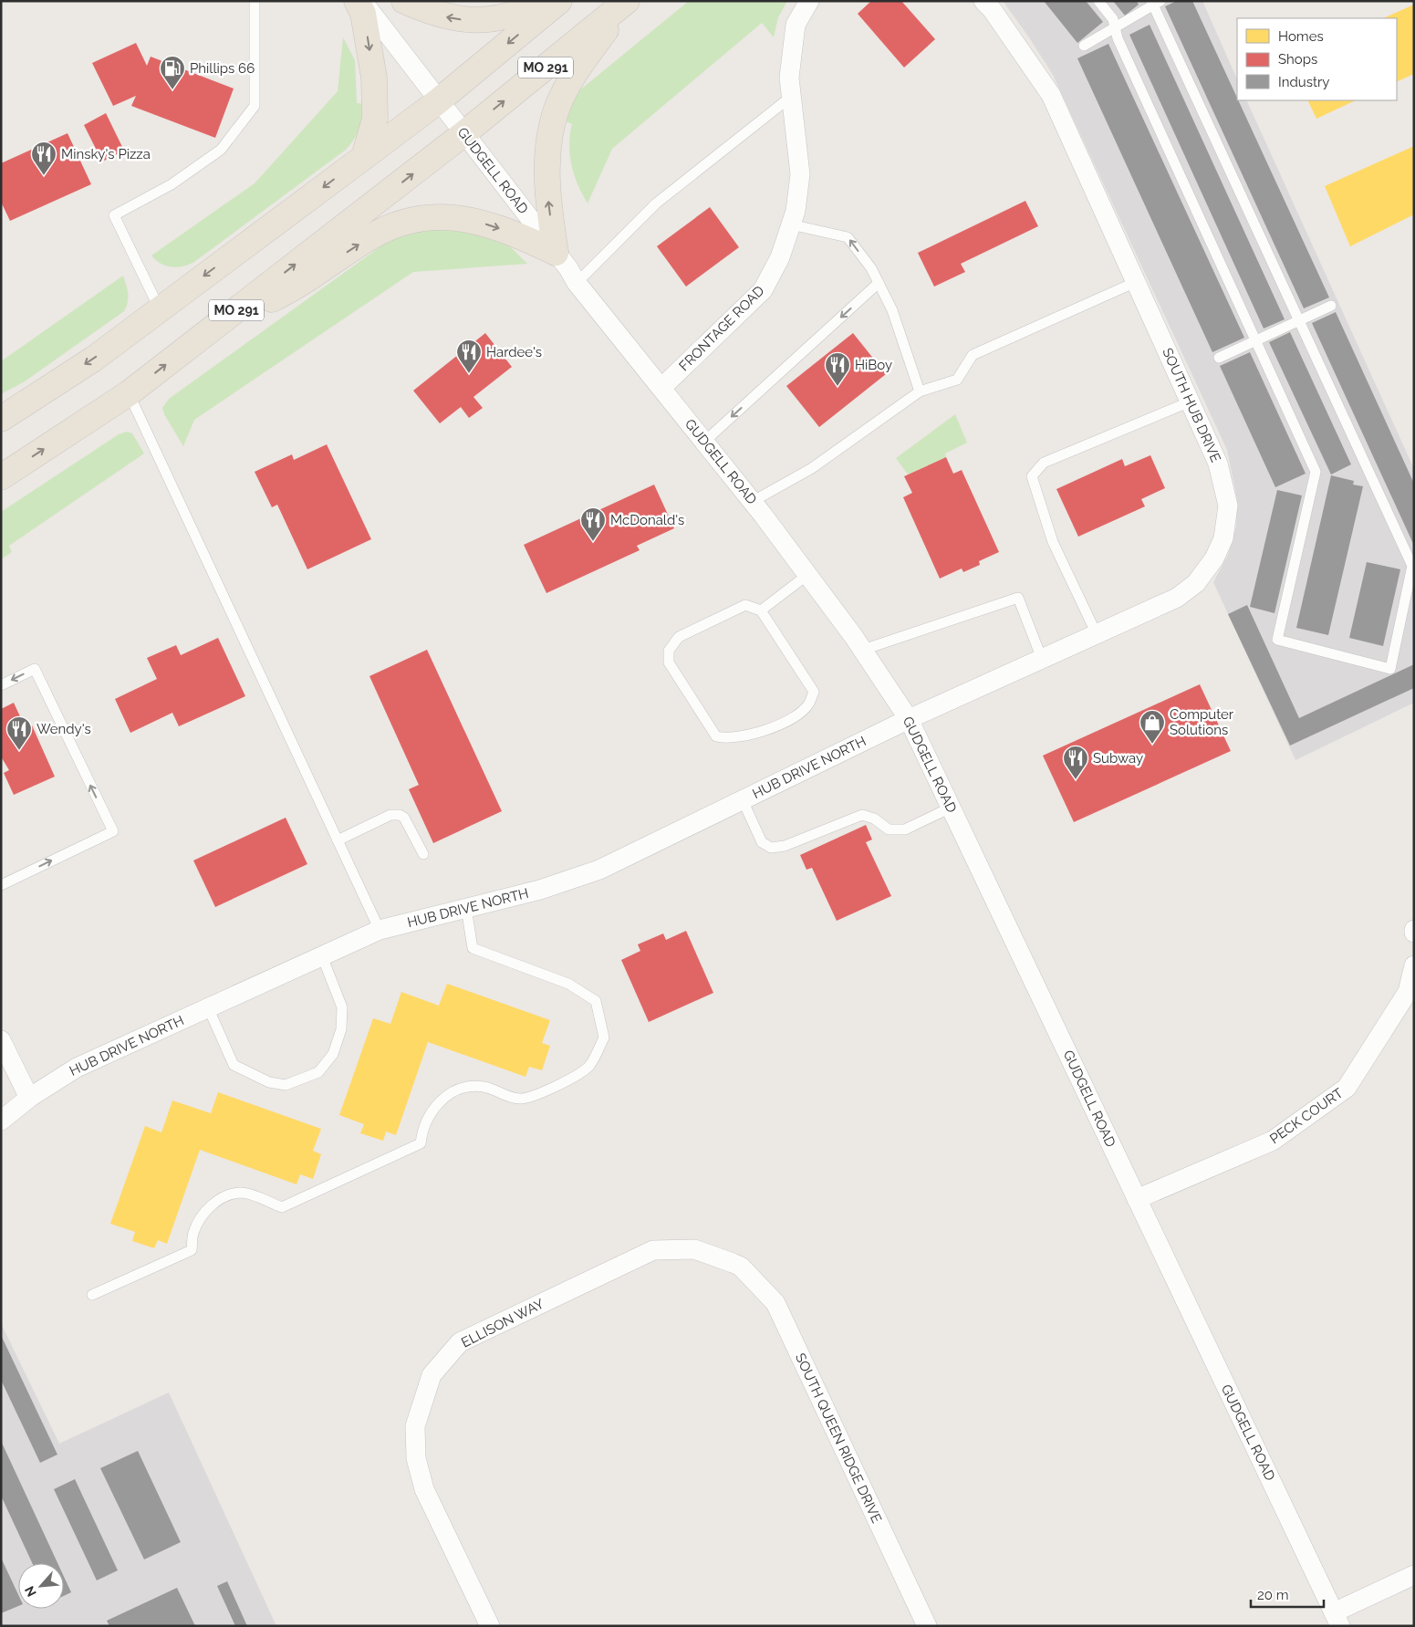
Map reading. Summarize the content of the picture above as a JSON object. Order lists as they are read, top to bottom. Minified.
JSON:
{"streets":{"highway":["MO 291"],"street":["GUDGELL ROAD","FRONTAGE ROAD","SOUTH HUB DRIVE","HUB DRIVE NORTH","PECK COURT","ELLISON WAY","SOUTH QUEEN RIDGE DRIVE"]},"crossings":[["MO 291","GUDGELL ROAD"],["GUDGELL ROAD","FRONTAGE ROAD"],["GUDGELL ROAD","SOUTH HUB DRIVE"],["GUDGELL ROAD","HUB DRIVE NORTH"],["GUDGELL ROAD","PECK COURT"],["SOUTH HUB DRIVE","HUB DRIVE NORTH"],["ELLISON WAY","SOUTH QUEEN RIDGE DRIVE"]],"places":{"fuel station":["Phillips 66"],"restaurant":["Minsky's Pizza","Hardee's","HiBoy","McDonald's","Wendy's","Subway"],"shop":["Computer Solutions"]},"legend":["Homes","Shops","Industry"],"scale_bar":"20 m","north":"bottom left"}
